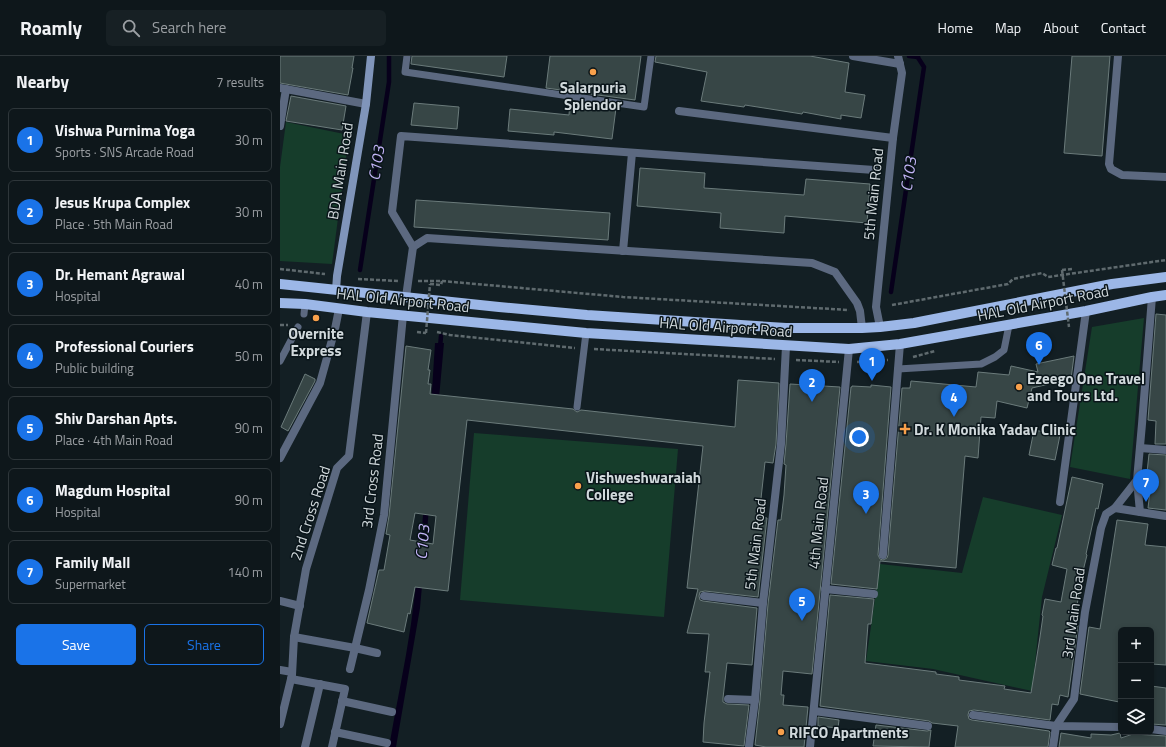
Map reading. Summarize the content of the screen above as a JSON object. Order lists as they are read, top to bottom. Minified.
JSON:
{"streets":{"main road":["HAL Old Airport Road"],"street":["BDA Main Road","5th Main Road","3rd Cross Road","2nd Cross Road","4th Main Road","3rd Main Road"]},"crossings":[["BDA Main Road","HAL Old Airport Road"],["5th Main Road","HAL Old Airport Road"],["HAL Old Airport Road","3rd Cross Road"],["HAL Old Airport Road","2nd Cross Road"],["HAL Old Airport Road","4th Main Road"]],"water":["C103"],"places":{"other":["Salarpuria Splendor","Overnite Express","Ezeego One Travel and Tours Ltd.","Vishweshwaraiah College","RIFCO Apartments"],"health":["Dr. K Monika Yadav Clinic"]},"page":{"header":"Roamly","search":"Search here","nav":["Home","Map","About","Contact"],"heading":["Nearby","7 results"],"list":[{"mark":"1","name":"Vishwa Purnima Yoga","note":"Sports · SNS Arcade Road","value":"30 m"},{"mark":"2","name":"Jesus Krupa Complex","note":"Place · 5th Main Road","value":"30 m"},{"mark":"3","name":"Dr. Hemant Agrawal","note":"Hospital","value":"40 m"},{"mark":"4","name":"Professional Couriers","note":"Public building","value":"50 m"},{"mark":"5","name":"Shiv Darshan Apts.","note":"Place · 4th Main Road","value":"90 m"},{"mark":"6","name":"Magdum Hospital","note":"Hospital","value":"90 m"},{"mark":"7","name":"Family Mall","note":"Supermarket","value":"140 m"}],"pins":["6","1","2","4","7","3","5"],"buttons":["Save","Share"],"map_buttons":["+","−"]}}
